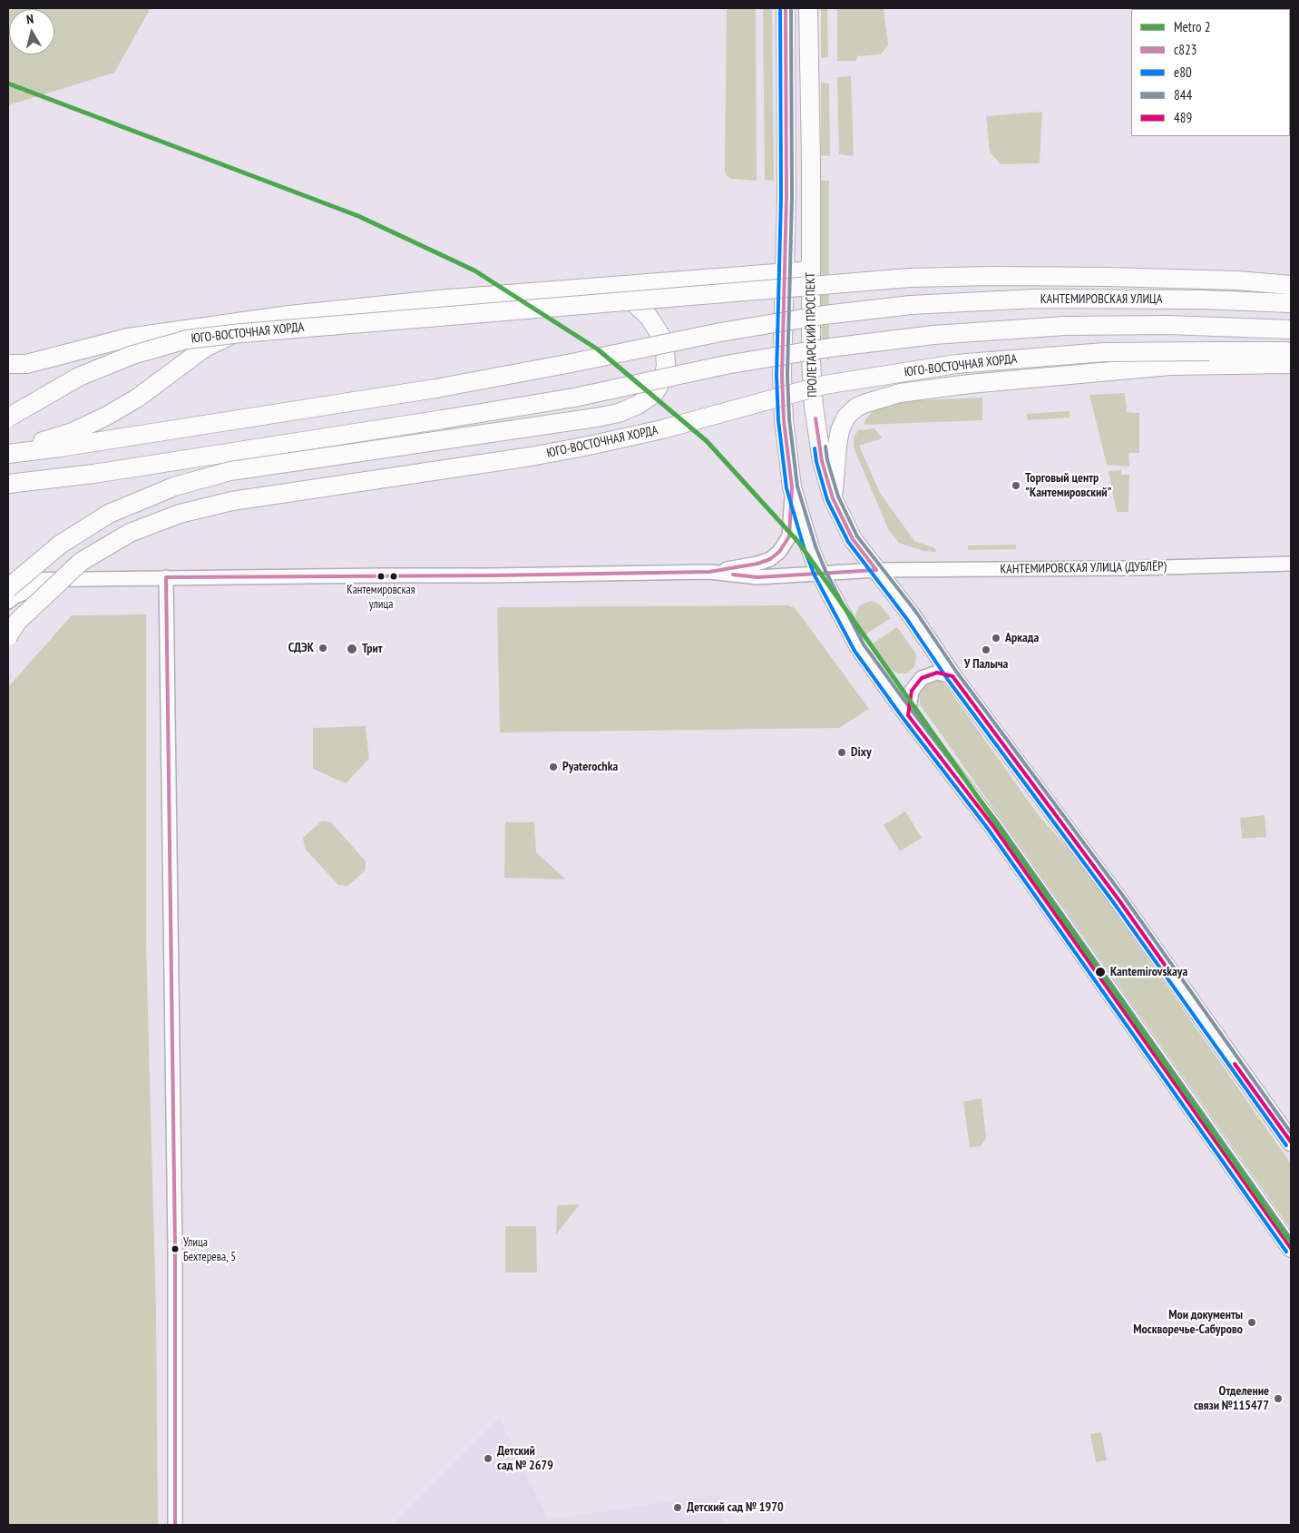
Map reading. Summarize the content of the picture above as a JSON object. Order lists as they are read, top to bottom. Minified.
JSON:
{"streets":{"main road":["КАНТЕМИРОВСКАЯ УЛИЦА","ЮГО-ВОСТОЧНАЯ ХОРДА","ПРОЛЕТАРСКИЙ ПРОСПЕКТ"],"street":["КАНТЕМИРОВСКАЯ УЛИЦА (ДУБЛЁР)"]},"crossings":[["ПРОЛЕТАРСКИЙ ПРОСПЕКТ","КАНТЕМИРОВСКАЯ УЛИЦА (ДУБЛЁР)"]],"places":["Торговый центр \"Кантемировский\"","Кантемировская улица","Аркада","СДЭК","Трит","У Палыча","Dixy","Pyaterochka","Kantemirovskaya","Улица Бехтерева, 5","Мои документы Москворечье-Сабурово","Отделение связи №115477","Детский сад № 2679","Детский сад № 1970"],"lines":["transit line с823","transit line е80","transit line 844","metro line 2","transit line 489"],"legend":["Metro 2","с823","е80","844","489"],"north":"top"}
